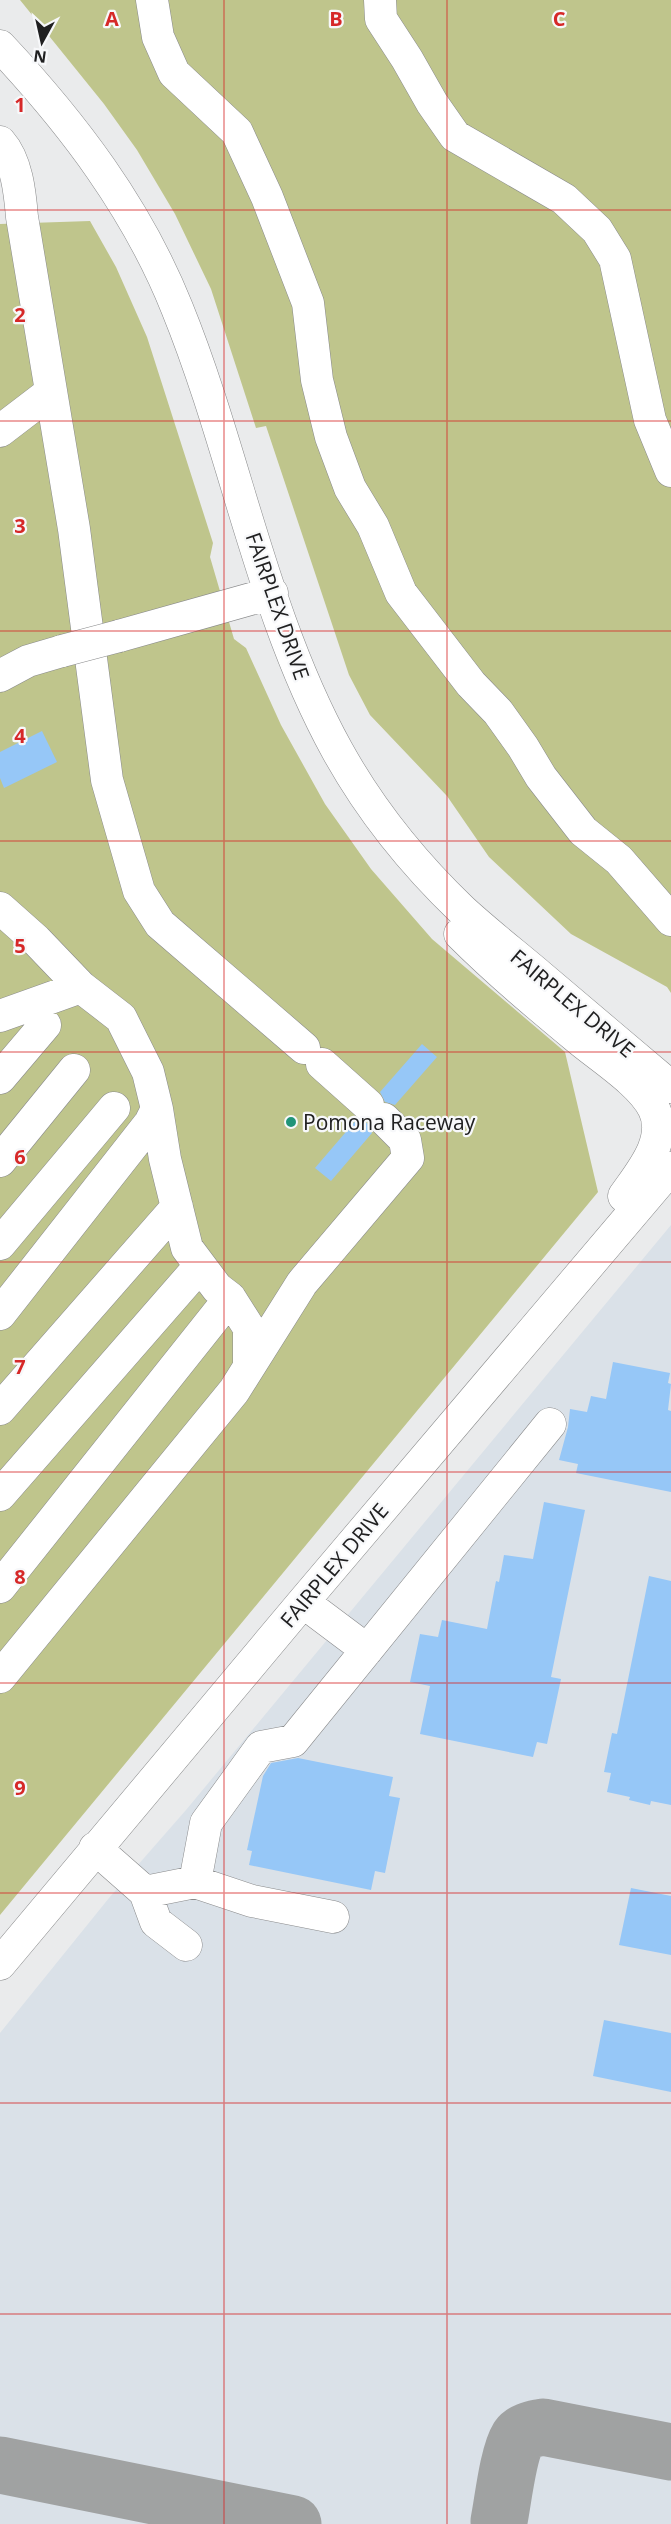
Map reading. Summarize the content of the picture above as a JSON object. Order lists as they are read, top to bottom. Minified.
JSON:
{"streets":{"street":["FAIRPLEX DRIVE"]},"places":["Pomona Raceway"],"north":"bottom","grid":{"columns":["A","B","C"],"rows":["1","2","3","4","5","6","7","8","9"]}}
